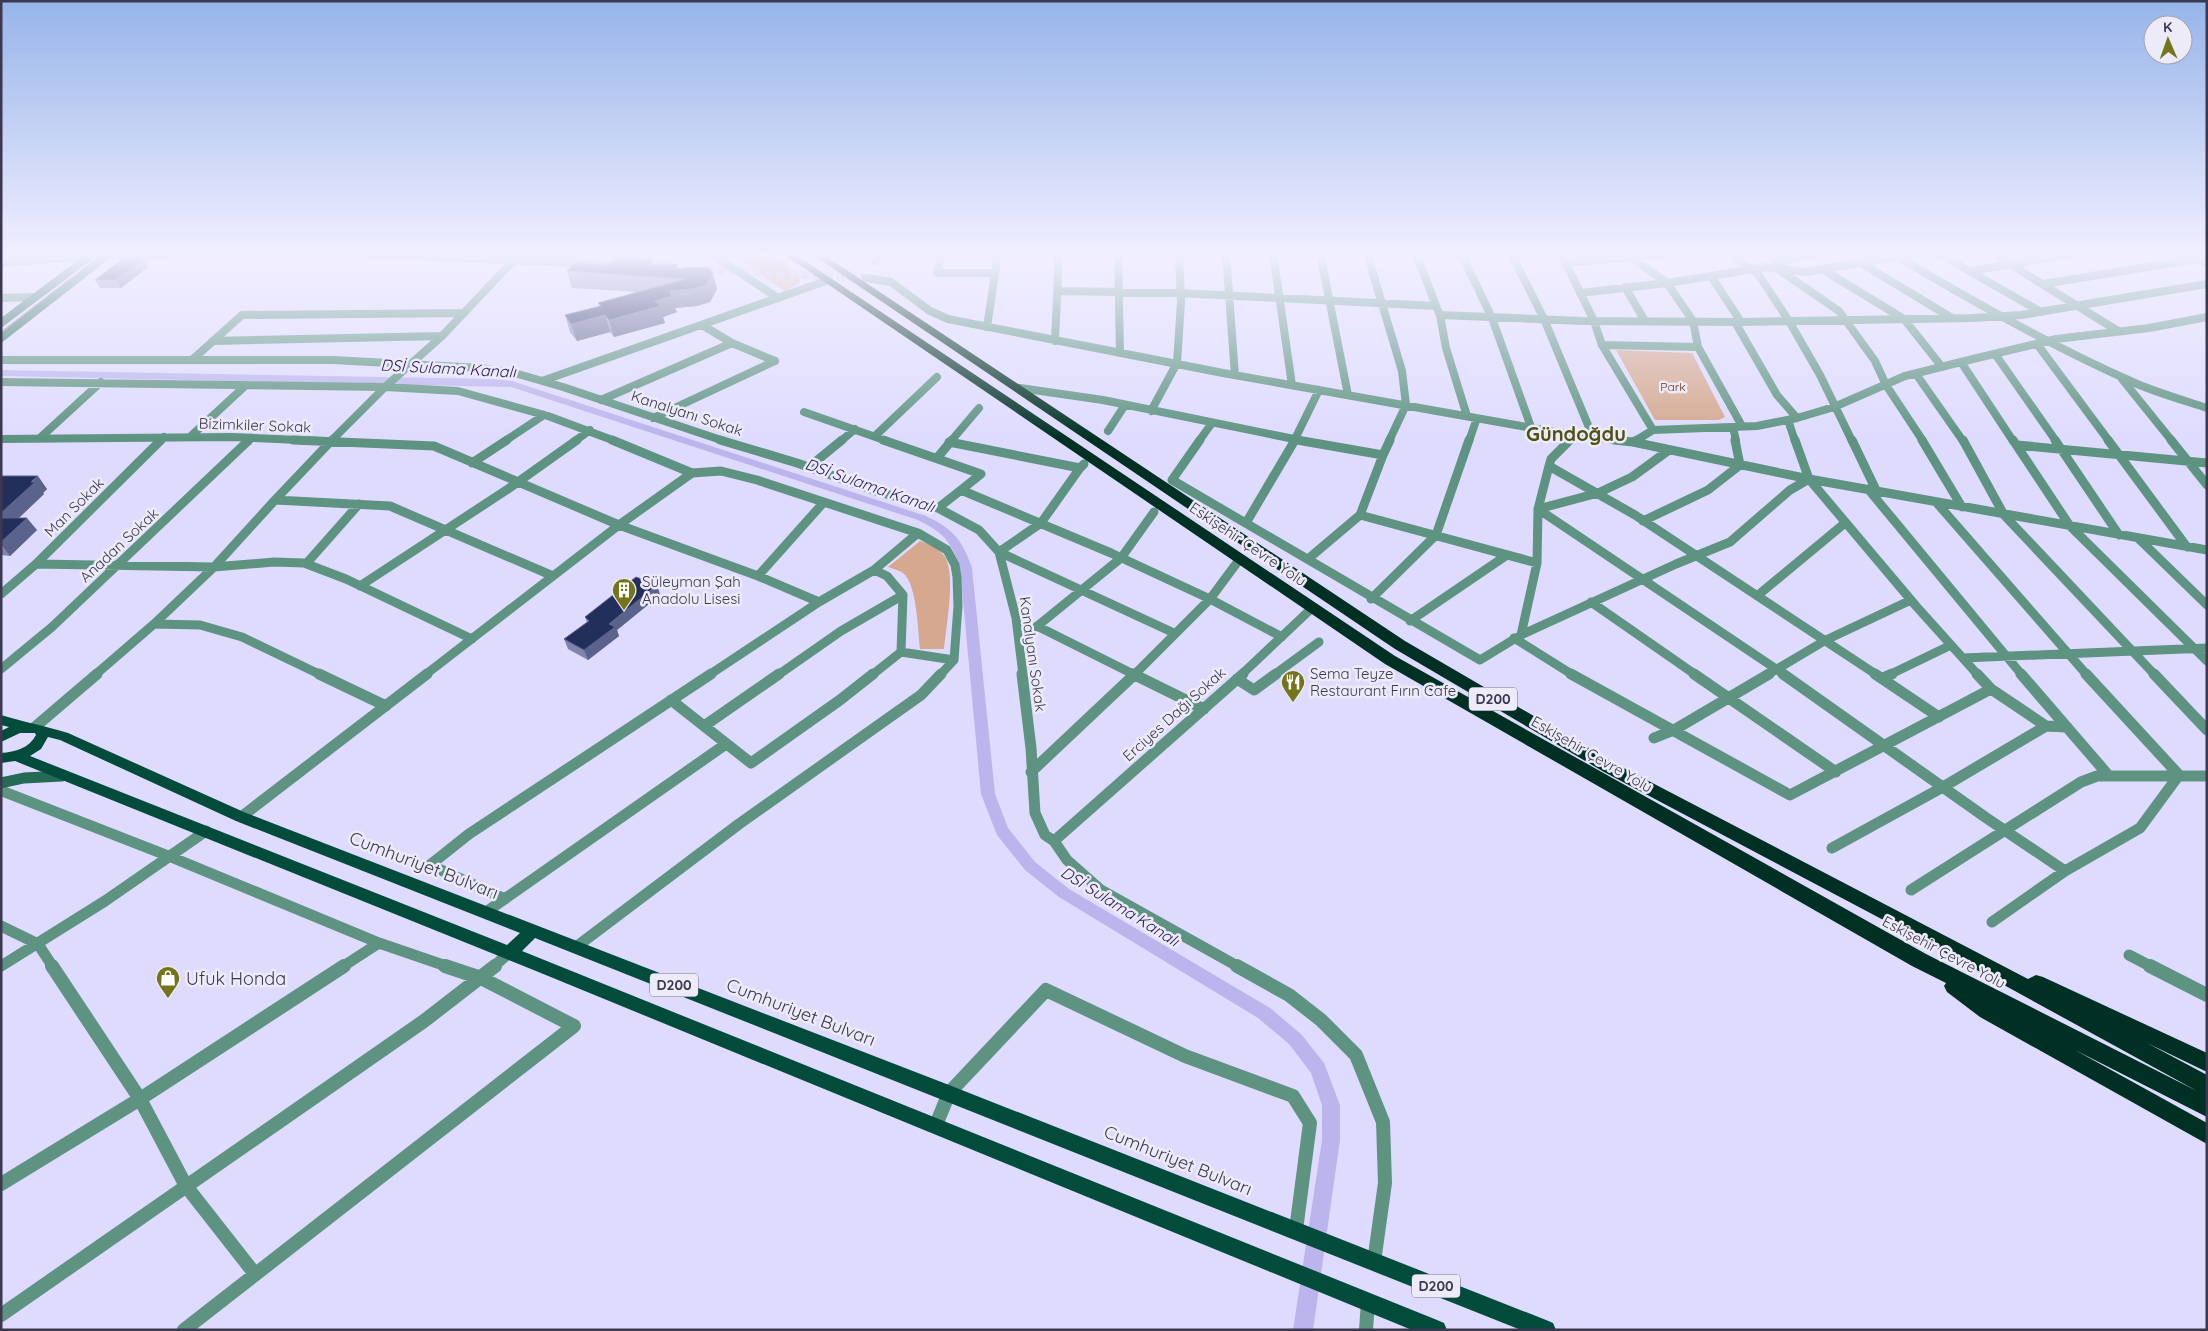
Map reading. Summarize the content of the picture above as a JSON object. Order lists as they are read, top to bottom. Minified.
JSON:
{"streets":{"highway":["Eskişehir Çevre Yolu","D200"],"main road":["Cumhuriyet Bulvarı"],"street":["Kanalyanı Sokak","Bizimkiler Sokak","Man Sokak","Anadan Sokak","Erciyes Dağı Sokak"]},"crossings":[["Kanalyanı Sokak","Erciyes Dağı Sokak"],["Kanalyanı Sokak","Cumhuriyet Bulvarı"],["Bizimkiler Sokak","Man Sokak"],["Bizimkiler Sokak","Anadan Sokak"],["Eskişehir Çevre Yolu","Erciyes Dağı Sokak"]],"districts":["Gündoğdu"],"water":["DSİ Sulama Kanalı"],"parks":["Park"],"places":{"building":["Süleyman Şah Anadolu Lisesi"],"restaurant":["Sema Teyze Restaurant Fırın Cafe"],"shop":["Ufuk Honda"]},"north":"top"}
